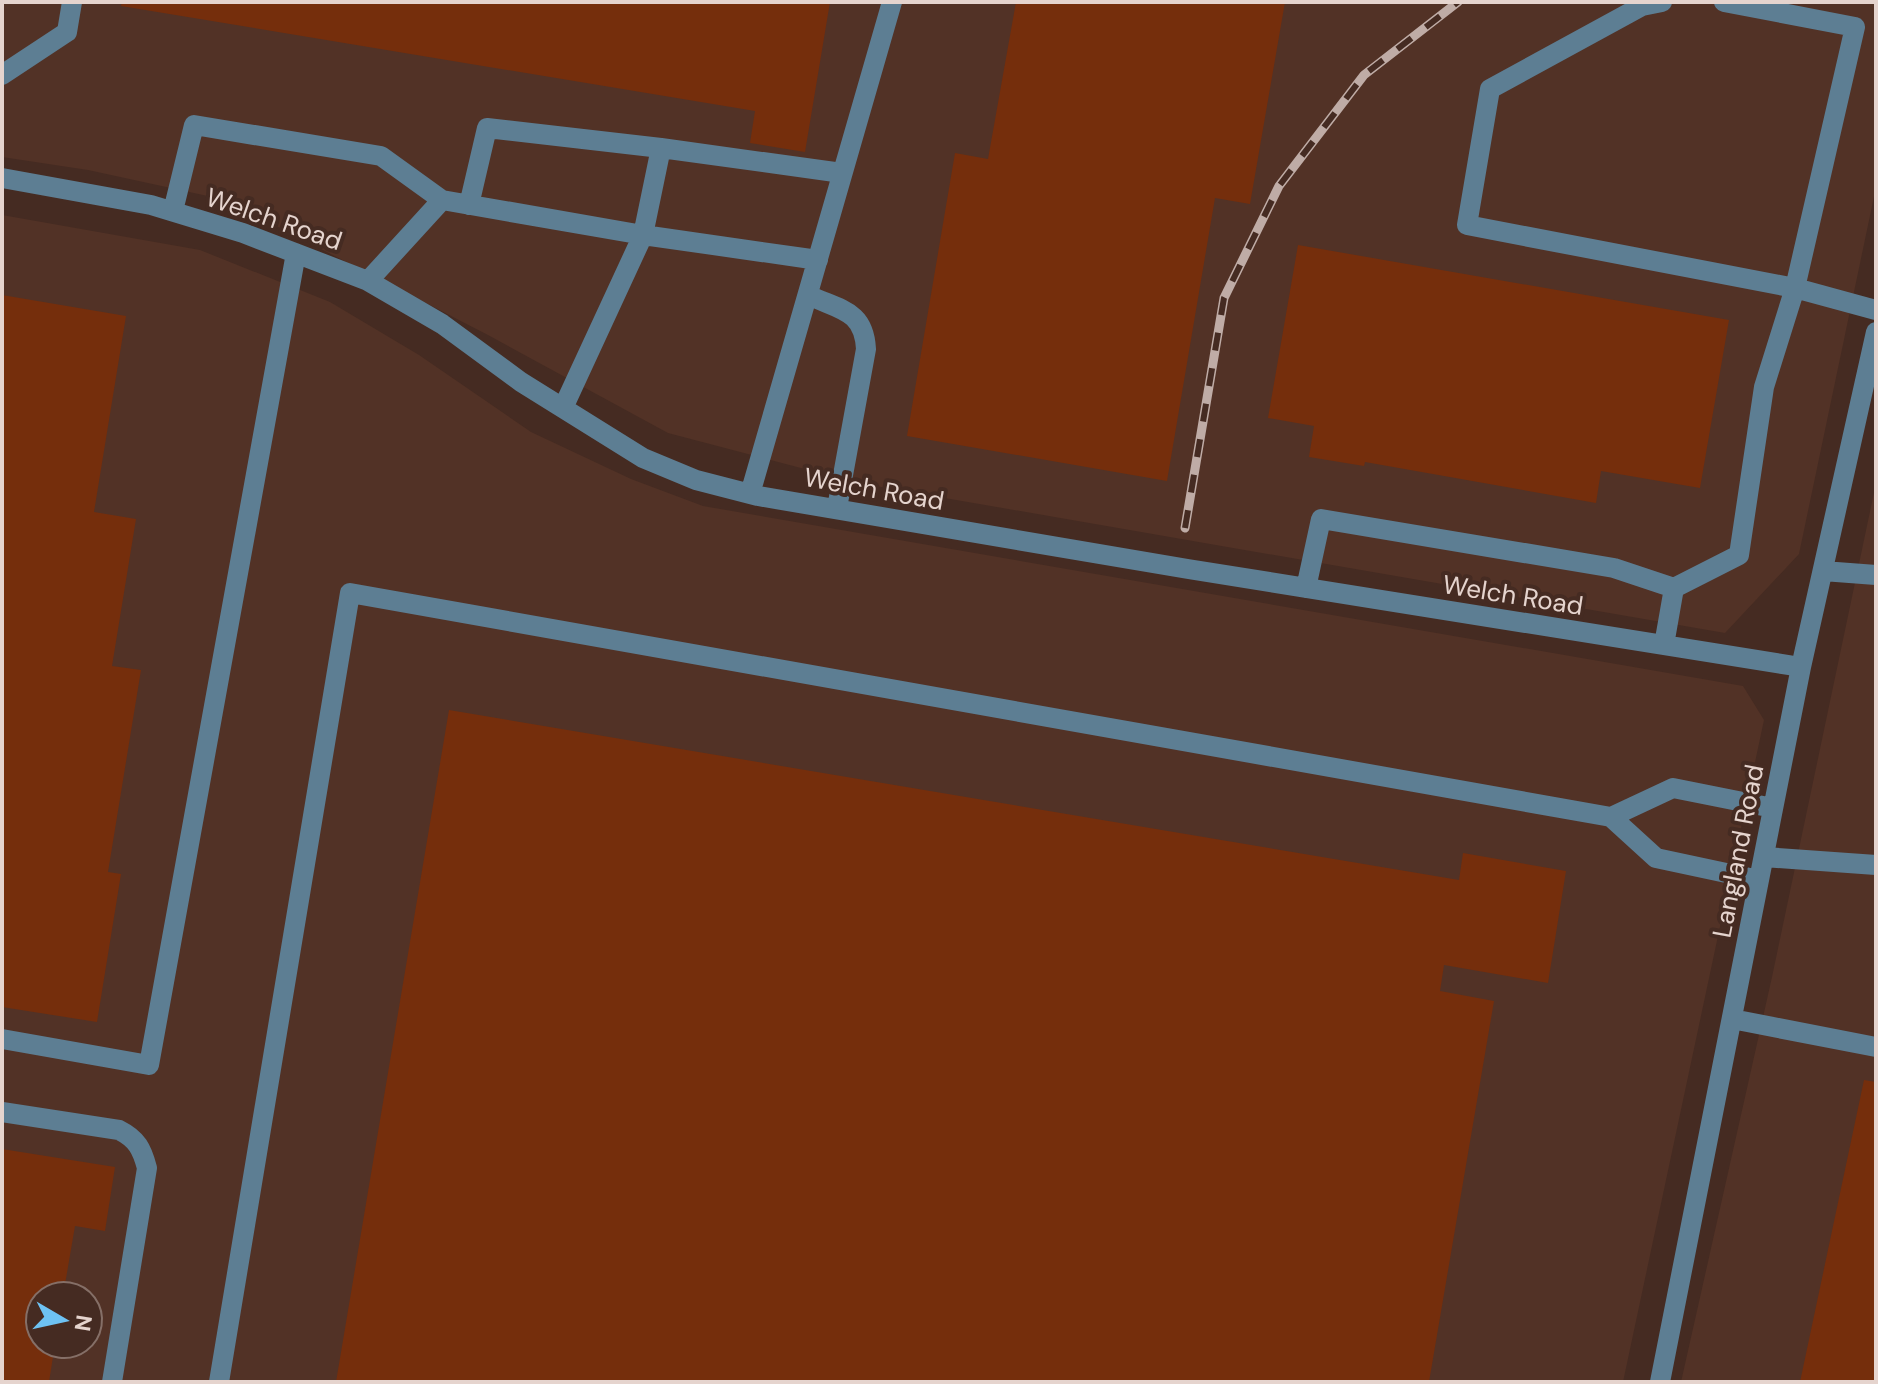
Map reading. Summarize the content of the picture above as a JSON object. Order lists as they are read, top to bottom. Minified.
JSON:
{"streets":{"street":["Welch Road","Langland Road"]},"crossings":[["Welch Road","Langland Road"]],"north":"right"}
